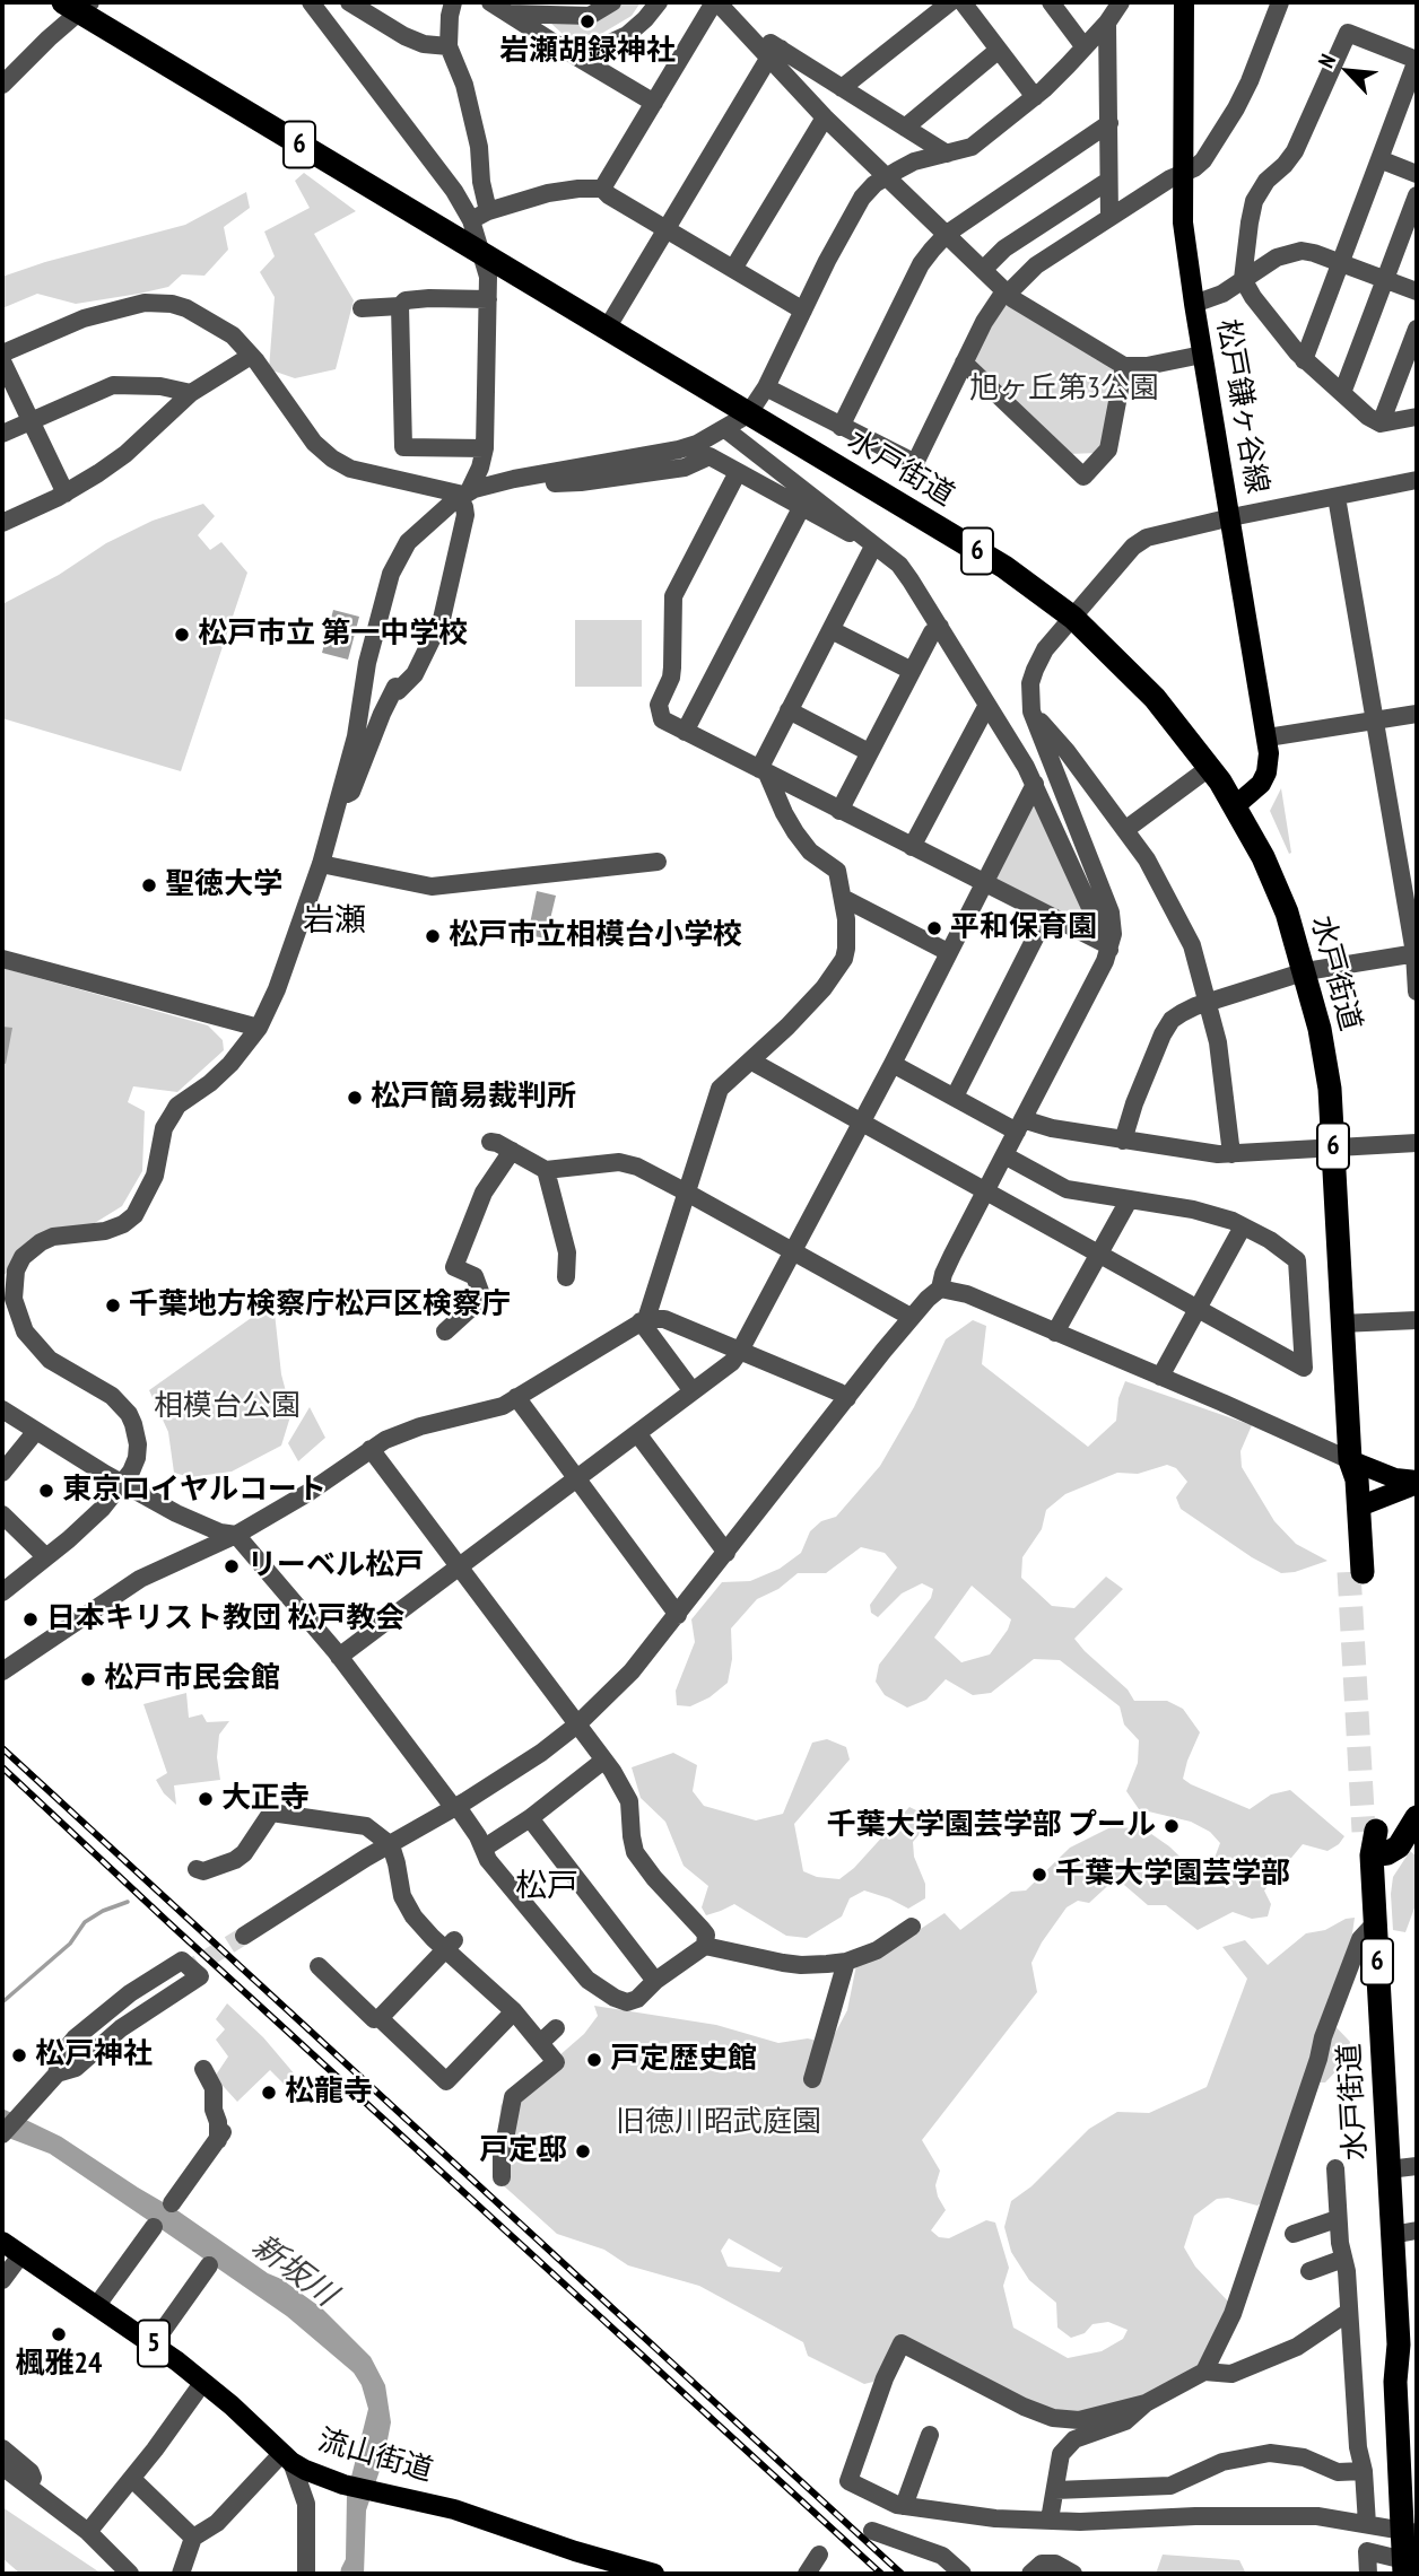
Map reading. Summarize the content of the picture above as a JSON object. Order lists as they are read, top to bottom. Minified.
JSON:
{"streets":{"highway":["6","水戸街道"],"main road":["松戸鎌ヶ谷線","5","流山街道"]},"crossings":[["松戸鎌ヶ谷線","水戸街道"]],"districts":["岩瀬","松戸"],"water":["新坂川"],"parks":["旭ヶ丘第3公園","相模台公園","旧徳川昭武庭園"],"places":["岩瀬胡録神社","松戸市立 第一中学校","聖徳大学","平和保育園","松戸市立相模台小学校","松戸簡易裁判所","千葉地方検察庁松戸区検察庁","東京ロイヤルコート","リーベル松戸","日本キリスト教団 松戸教会","松戸市民会館","大正寺","千葉大学園芸学部 プール","千葉大学園芸学部","松戸神社","戸定歴史館","松龍寺","戸定邸","楓雅24"],"north":"top left"}
